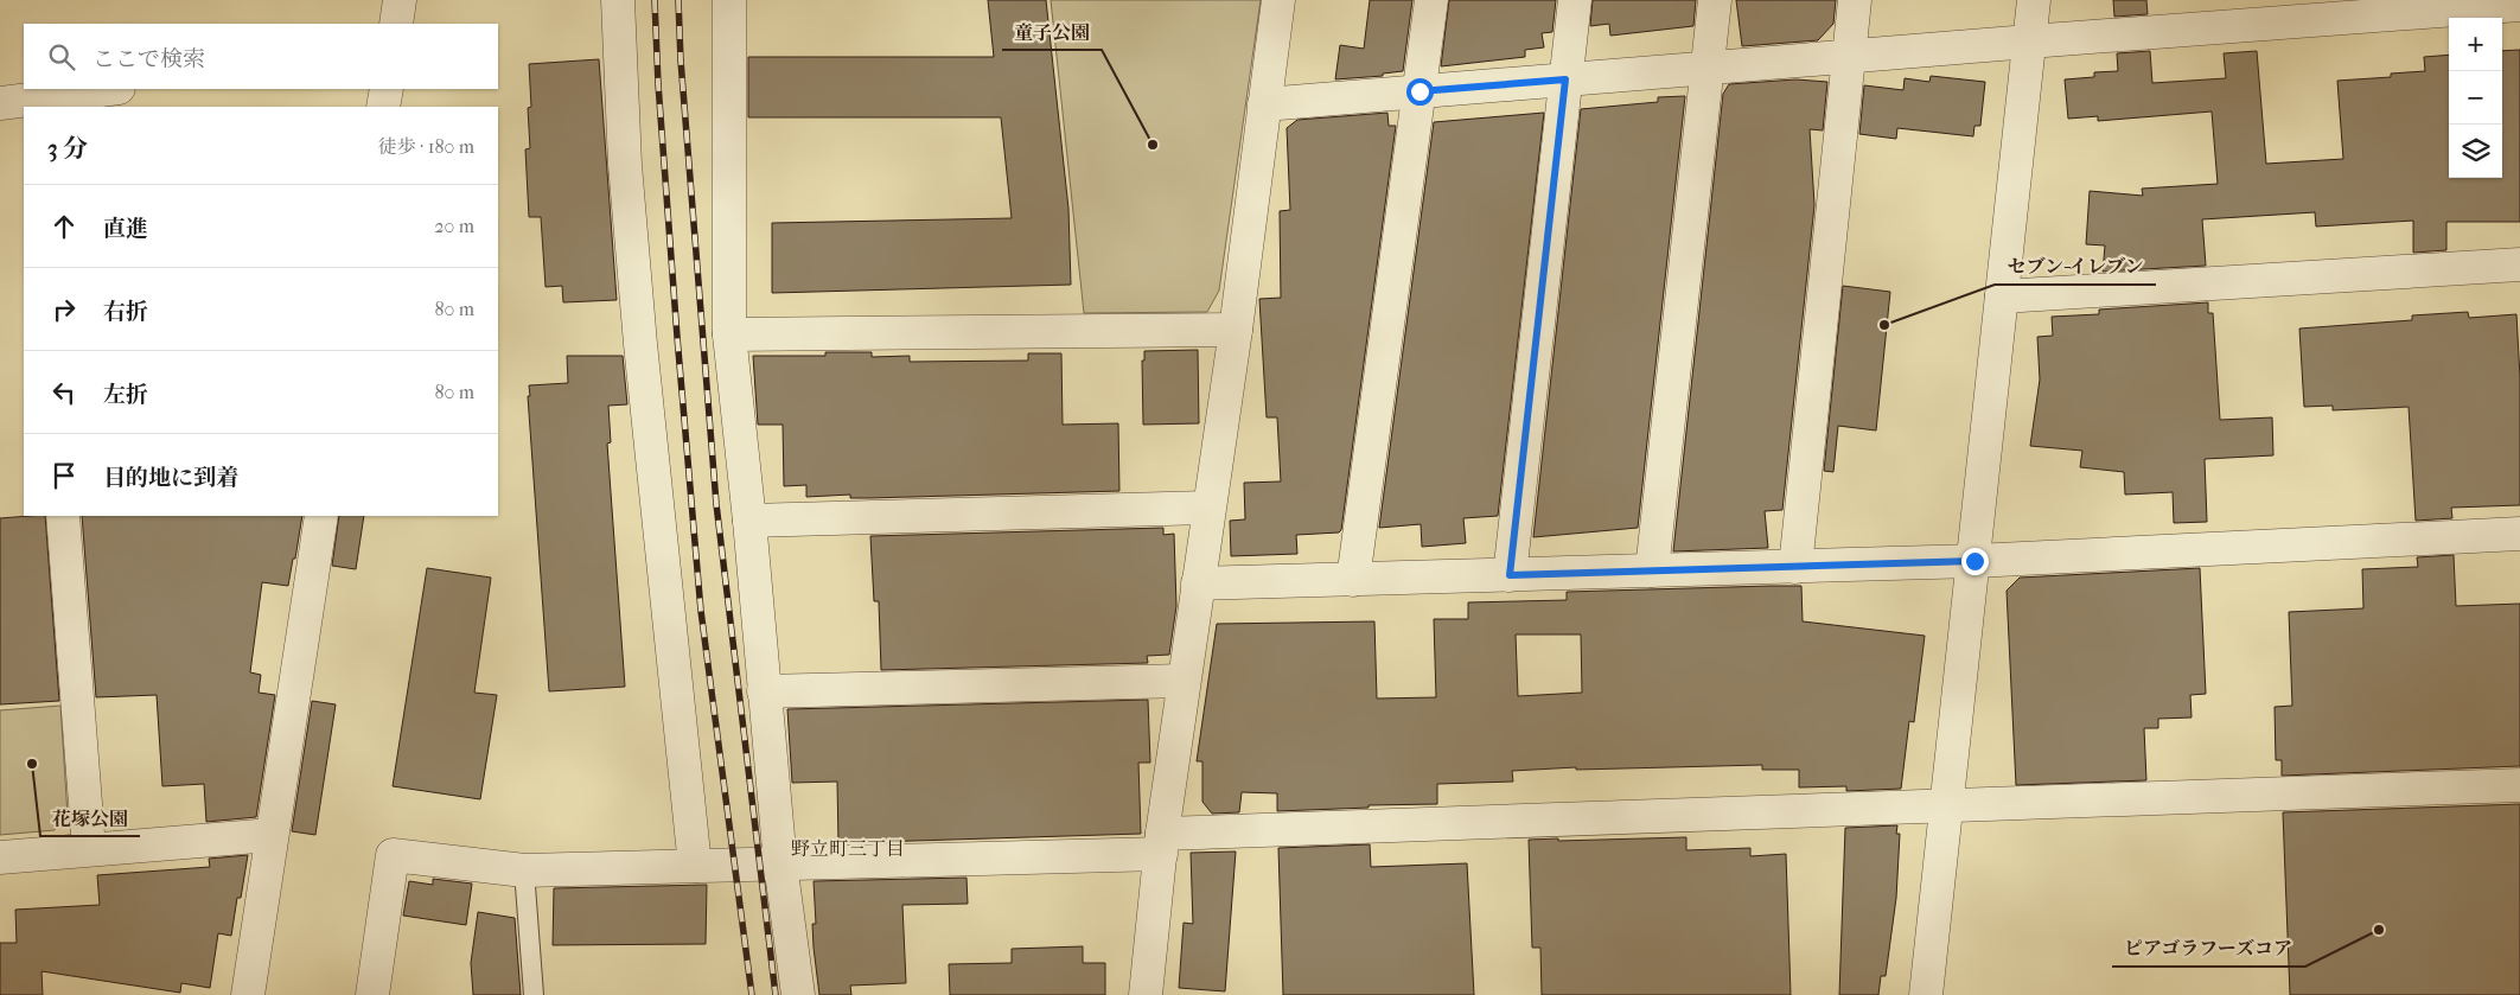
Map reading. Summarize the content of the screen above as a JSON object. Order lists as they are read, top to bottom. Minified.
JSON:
{"districts":["野立町三丁目"],"places":["童子公園","セブン-イレブン","花塚公園","ピアゴラフーズコア"],"page":{"map_buttons":["+","−"],"search":"ここで検索","heading":["3 分","徒歩 · 180 m"],"list":[["直進","20 m"],["右折","80 m"],["左折","80 m"],"目的地に到着"]}}
